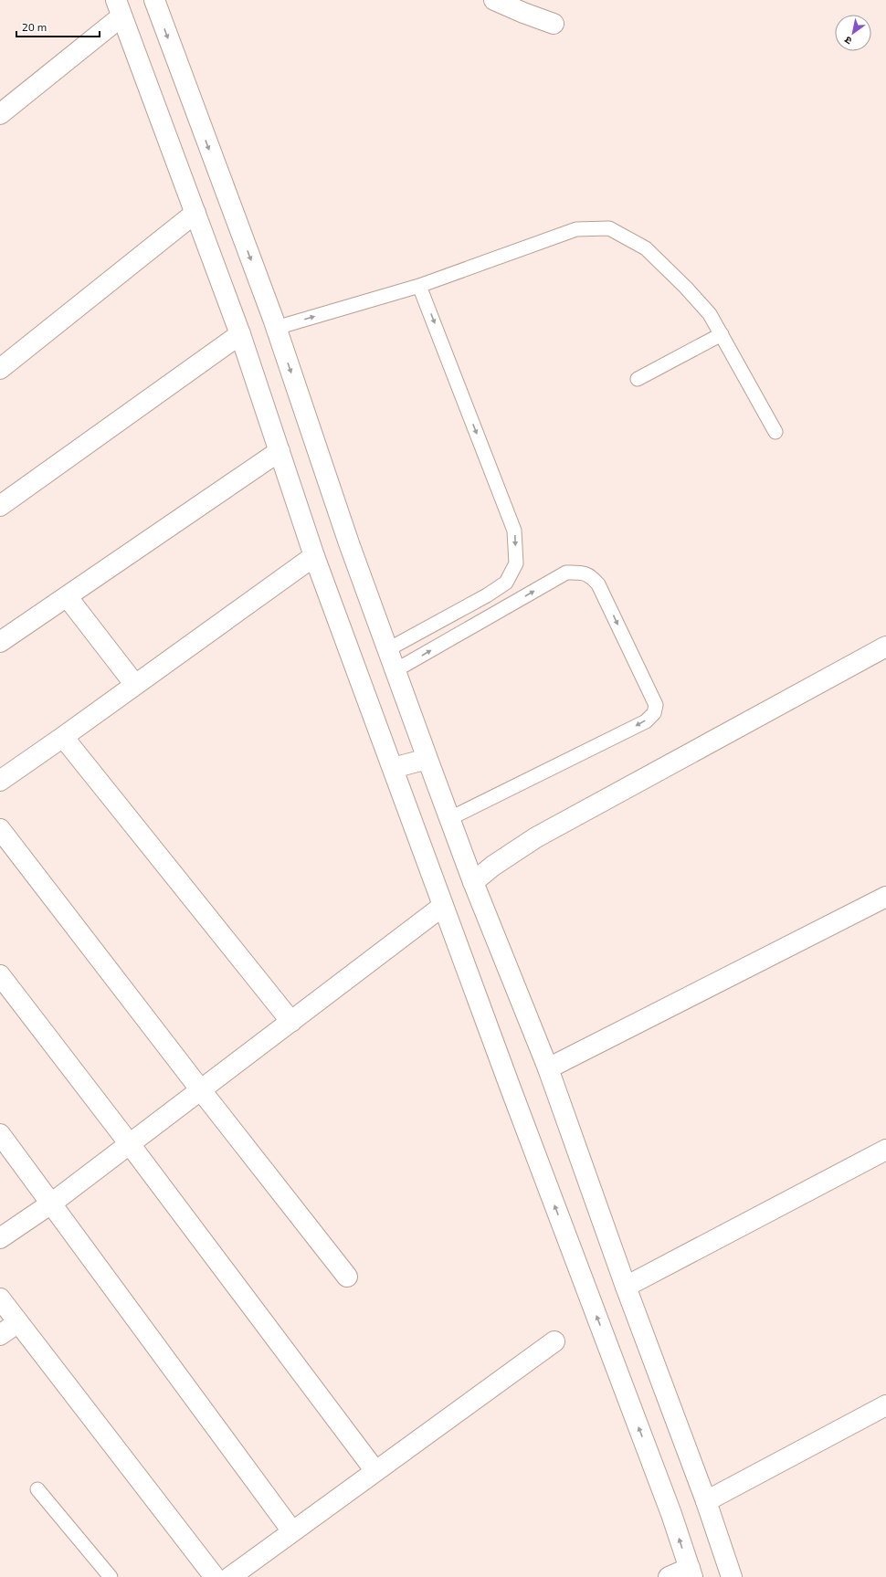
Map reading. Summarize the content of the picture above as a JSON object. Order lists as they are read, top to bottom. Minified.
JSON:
{"scale_bar":"20 m","north":"bottom left"}
